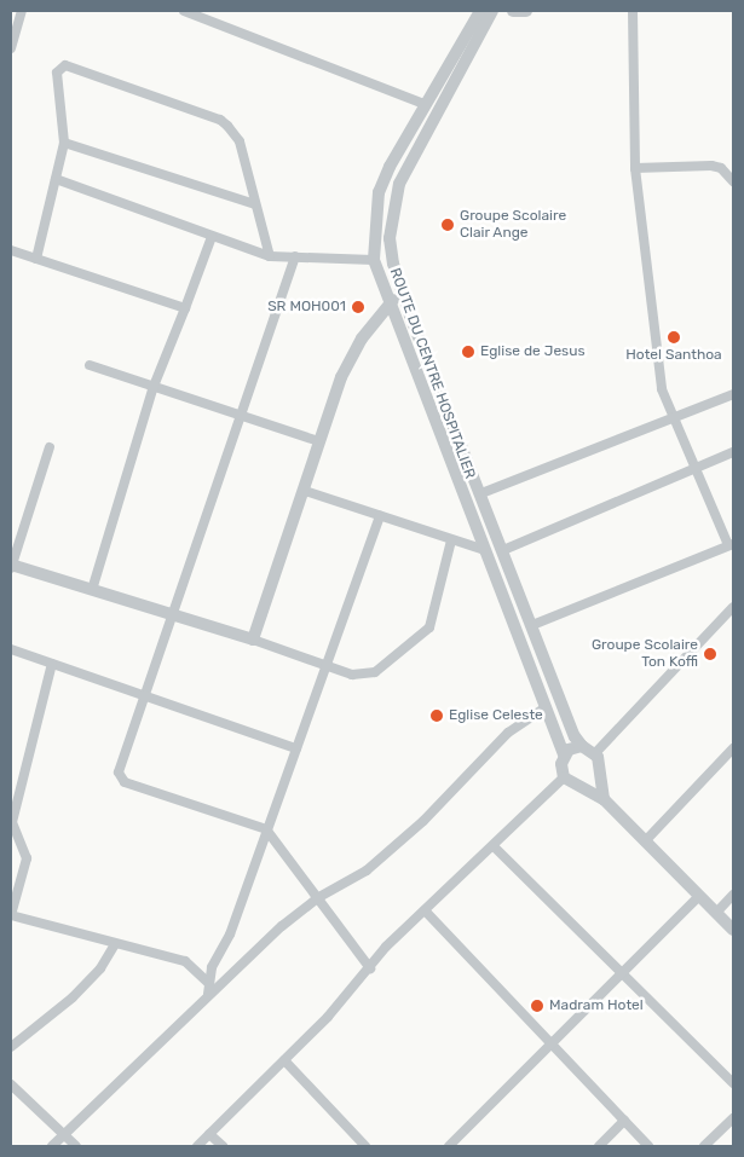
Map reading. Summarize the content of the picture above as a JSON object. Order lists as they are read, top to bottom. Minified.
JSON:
{"streets":{"street":["ROUTE DU CENTRE HOSPITALIER"]},"places":["Groupe Scolaire Clair Ange","SR MOH001","Hotel Santhoa","Eglise de Jesus","Groupe Scolaire Ton Koffi","Eglise Celeste","Madram Hotel"]}
